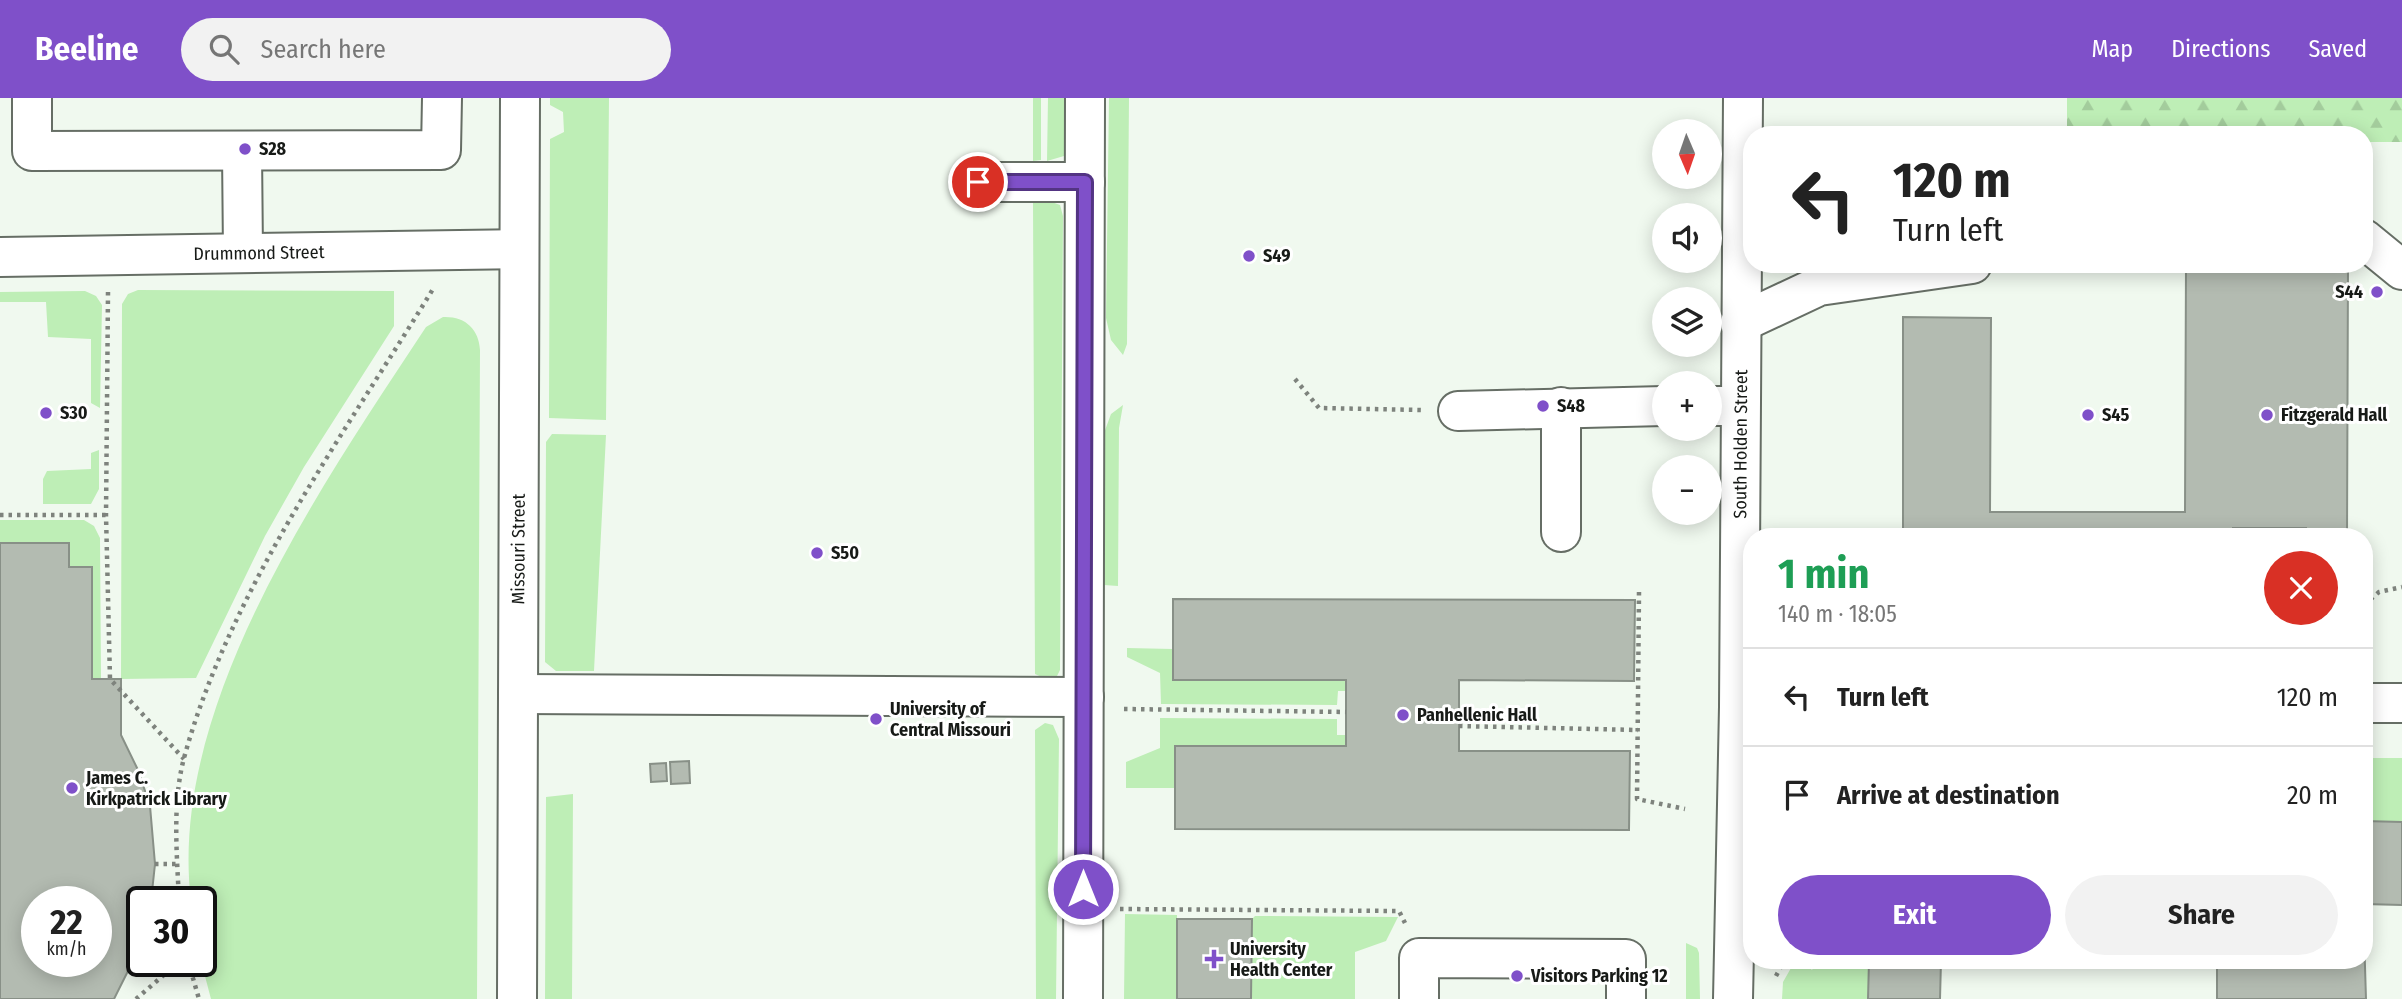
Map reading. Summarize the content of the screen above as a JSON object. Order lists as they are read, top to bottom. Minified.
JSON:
{"streets":{"street":["Drummond Street","South Holden Street","Missouri Street"]},"crossings":[["Drummond Street","Missouri Street"]],"places":{"other":["S28","S49","S44","S48","S30","S45","Fitzgerald Hall","S50","Panhellenic Hall","University of Central Missouri","James C. Kirkpatrick Library","Visitors Parking 12"],"health":["University Health Center"]},"north":"bottom","page":{"header":"Beeline","search":"Search here","nav":["Map","Directions","Saved"],"map_buttons":["+","−"],"turn":["120 m","Turn left"],"heading":["1 min","140 m · 18:05"],"list":[{"name":"Turn left","value":"120 m"},{"name":"Arrive at destination","value":"20 m"}],"buttons":["Exit","Share"],"speed":"22 km/h","limit":"30"}}
